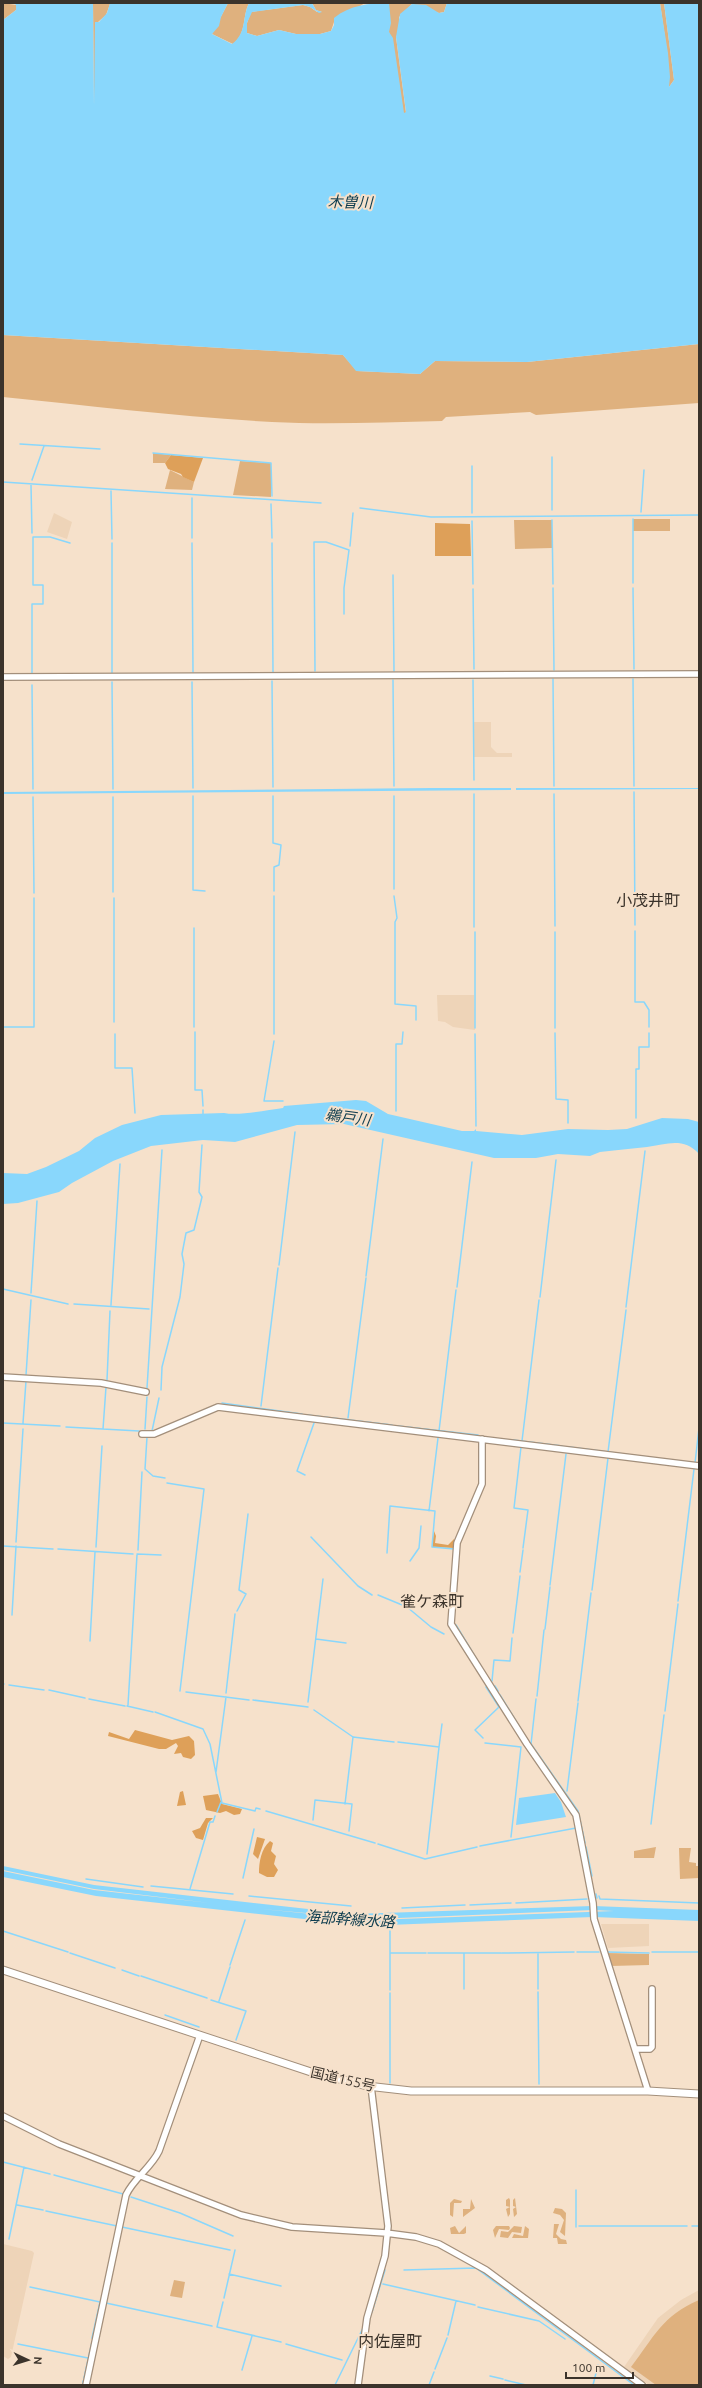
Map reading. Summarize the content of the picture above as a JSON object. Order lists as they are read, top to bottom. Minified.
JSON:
{"streets":{"highway":["国道155号"]},"districts":["小茂井町","雀ケ森町","内佐屋町"],"water":["木曽川","鵜戸川","海部幹線水路"],"scale_bar":"100 m","north":"right"}
